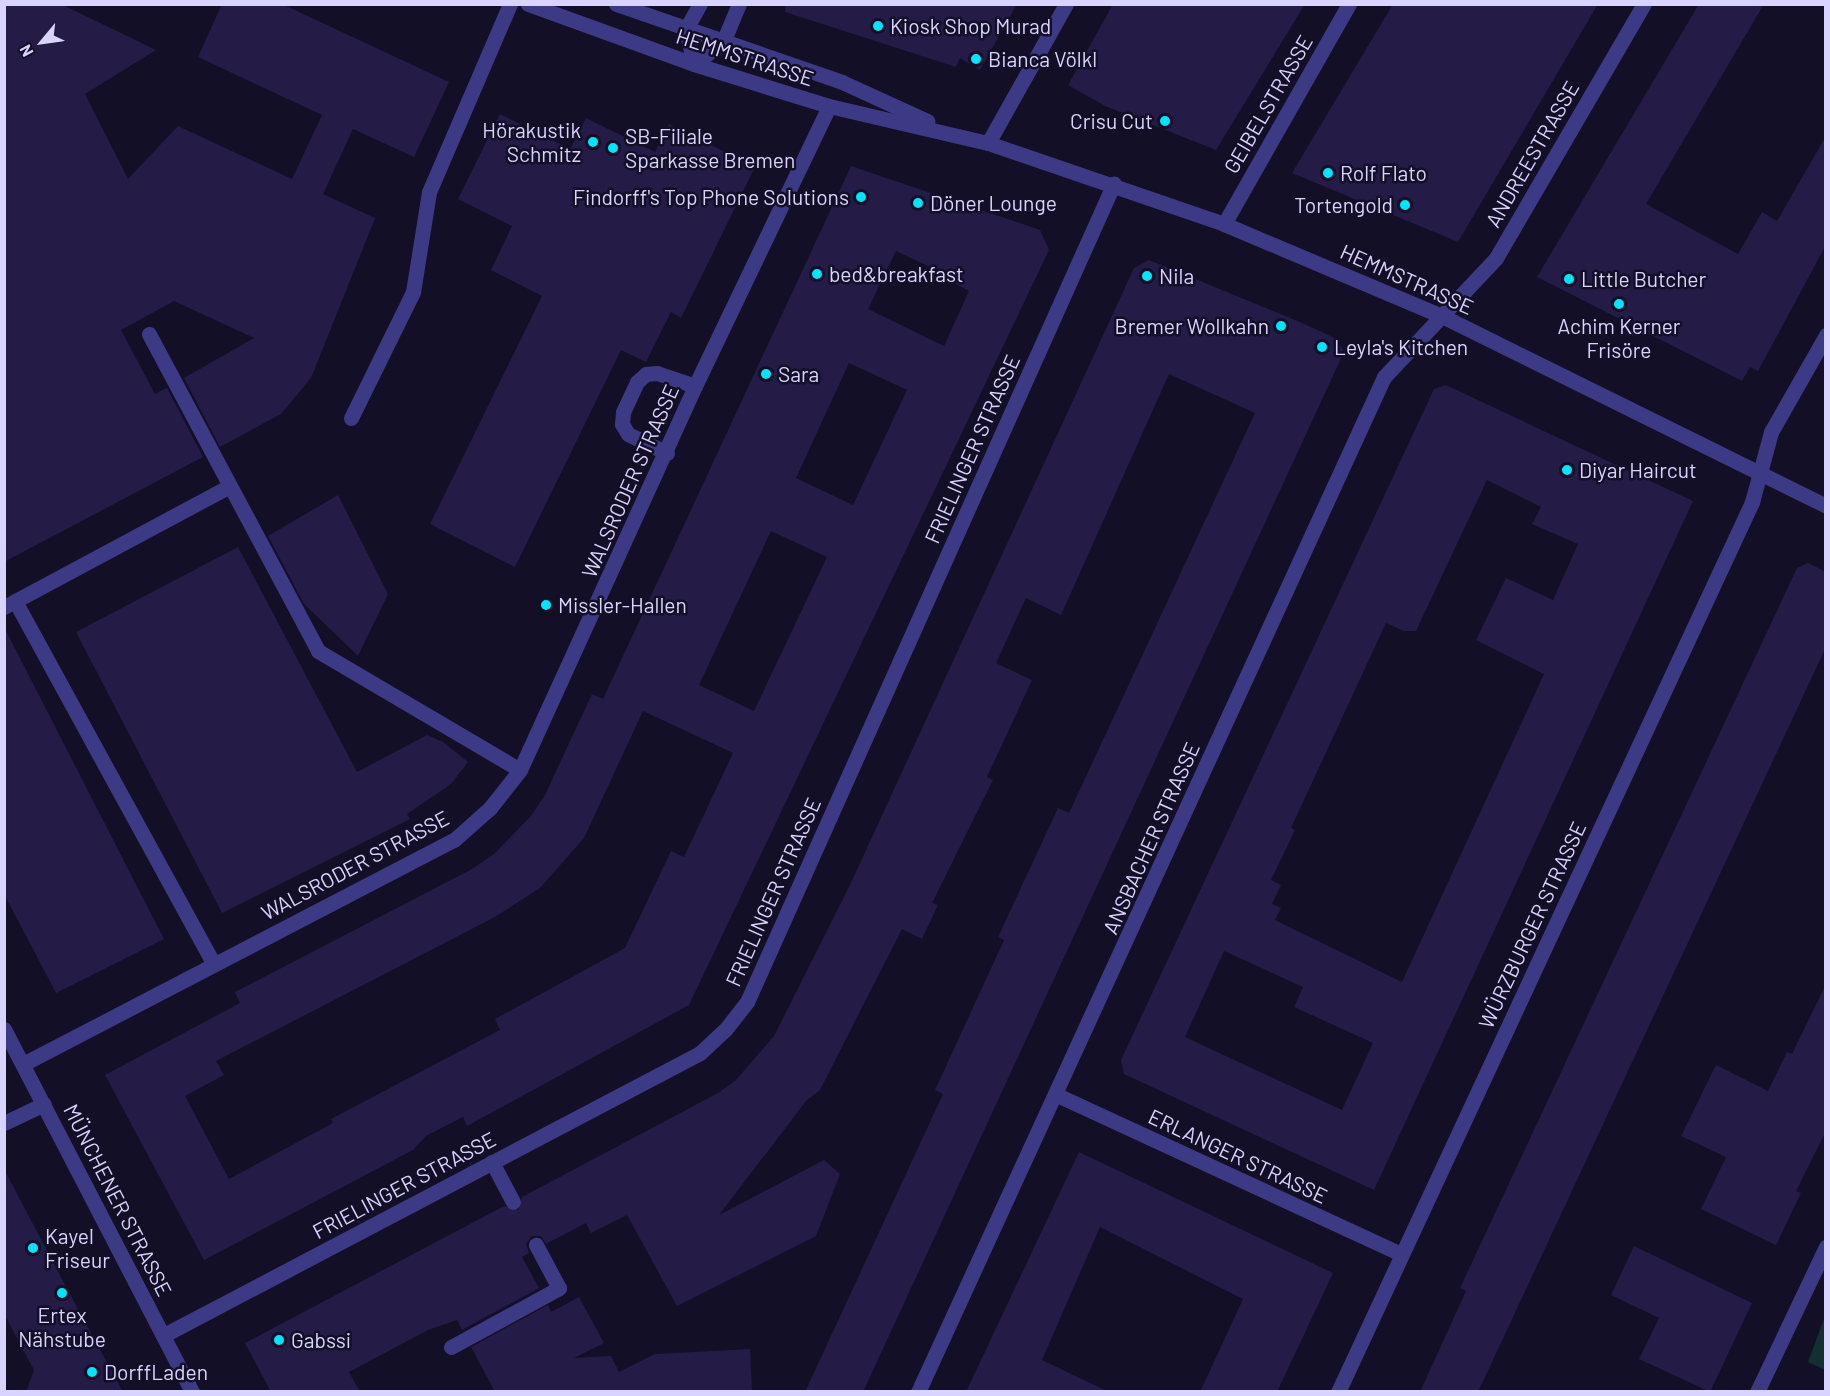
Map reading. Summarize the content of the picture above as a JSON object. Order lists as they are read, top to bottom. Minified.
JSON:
{"streets":{"street":["HEMMSTRASSE","GEIBELSTRASSE","ANDREESTRASSE","FRIELINGER STRASSE","WALSRODER STRASSE","ANSBACHER STRASSE","WÜRZBURGER STRASSE","ERLANGER STRASSE","MÜNCHENER STRASSE"]},"crossings":[["HEMMSTRASSE","GEIBELSTRASSE"],["HEMMSTRASSE","ANDREESTRASSE"],["HEMMSTRASSE","FRIELINGER STRASSE"],["HEMMSTRASSE","WALSRODER STRASSE"],["HEMMSTRASSE","ANSBACHER STRASSE"],["HEMMSTRASSE","WÜRZBURGER STRASSE"],["ANDREESTRASSE","ANSBACHER STRASSE"],["FRIELINGER STRASSE","MÜNCHENER STRASSE"],["WALSRODER STRASSE","MÜNCHENER STRASSE"],["ANSBACHER STRASSE","ERLANGER STRASSE"],["WÜRZBURGER STRASSE","ERLANGER STRASSE"]],"places":["Kiosk Shop Murad","Bianca Völkl","Crisu Cut","Hörakustik Schmitz","SB-Filiale Sparkasse Bremen","Rolf Flato","Findorff's Top Phone Solutions","Döner Lounge","Tortengold","bed&breakfast","Nila","Little Butcher","Achim Kerner Frisöre","Bremer Wollkahn","Leyla's Kitchen","Sara","Diyar Haircut","Missler-Hallen","Kayel Friseur","Ertex Nähstube","Gabssi","DorffLaden"],"north":"bottom left"}
